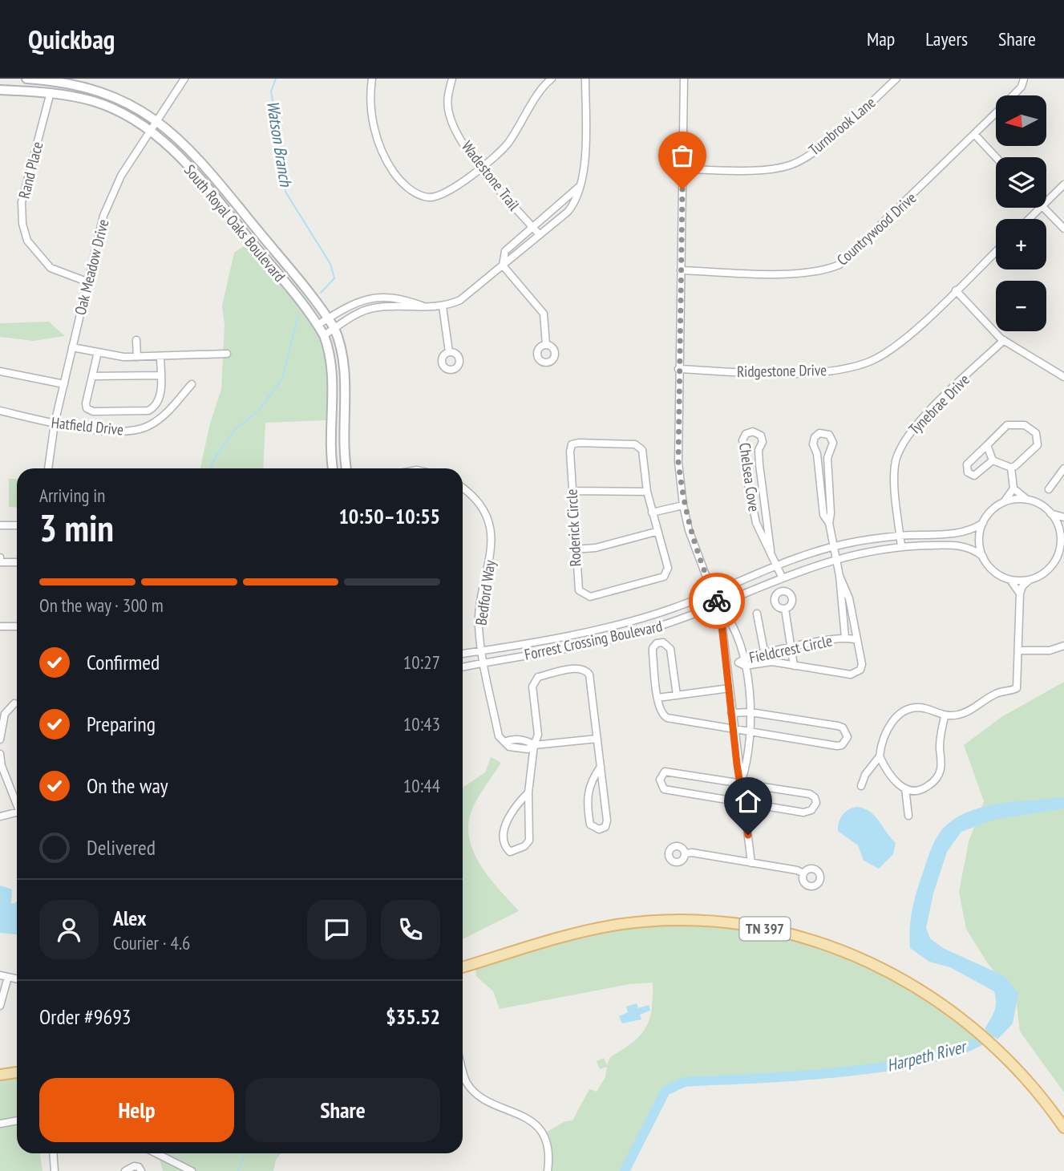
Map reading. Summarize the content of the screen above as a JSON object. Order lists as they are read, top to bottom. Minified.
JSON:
{"streets":{"main road":["South Royal Oaks Boulevard","TN 397"],"street":["Turnbrook Lane","Rand Place","Wadestone Trail","Countrywood Drive","Oak Meadow Drive","Ridgestone Drive","Tynebrae Drive","Hatfield Drive","Chelsea Cove","Roderick Circle","Bedford Way","Forrest Crossing Boulevard","Fieldcrest Circle"]},"crossings":[["Rand Place","South Royal Oaks Boulevard"],["Rand Place","Oak Meadow Drive"],["South Royal Oaks Boulevard","Oak Meadow Drive"],["Oak Meadow Drive","Hatfield Drive"],["Tynebrae Drive","Forrest Crossing Boulevard"],["Chelsea Cove","Forrest Crossing Boulevard"],["Bedford Way","Forrest Crossing Boulevard"],["Forrest Crossing Boulevard","Fieldcrest Circle"]],"water":["Watson Branch","Harpeth River"],"north":"left","page":{"header":"Quickbag","nav":["Map","Layers","Share"],"map_buttons":["+","−"],"heading":["3 min","Arriving in","10:50–10:55"],"panel":["Alex","Courier · 4.6","Order #9693","$35.52"],"bar":"On the way · 300 m","list":[["Confirmed","10:27"],["Preparing","10:43"],["On the way","10:44"],"Delivered"],"buttons":["Help","Share"]}}
